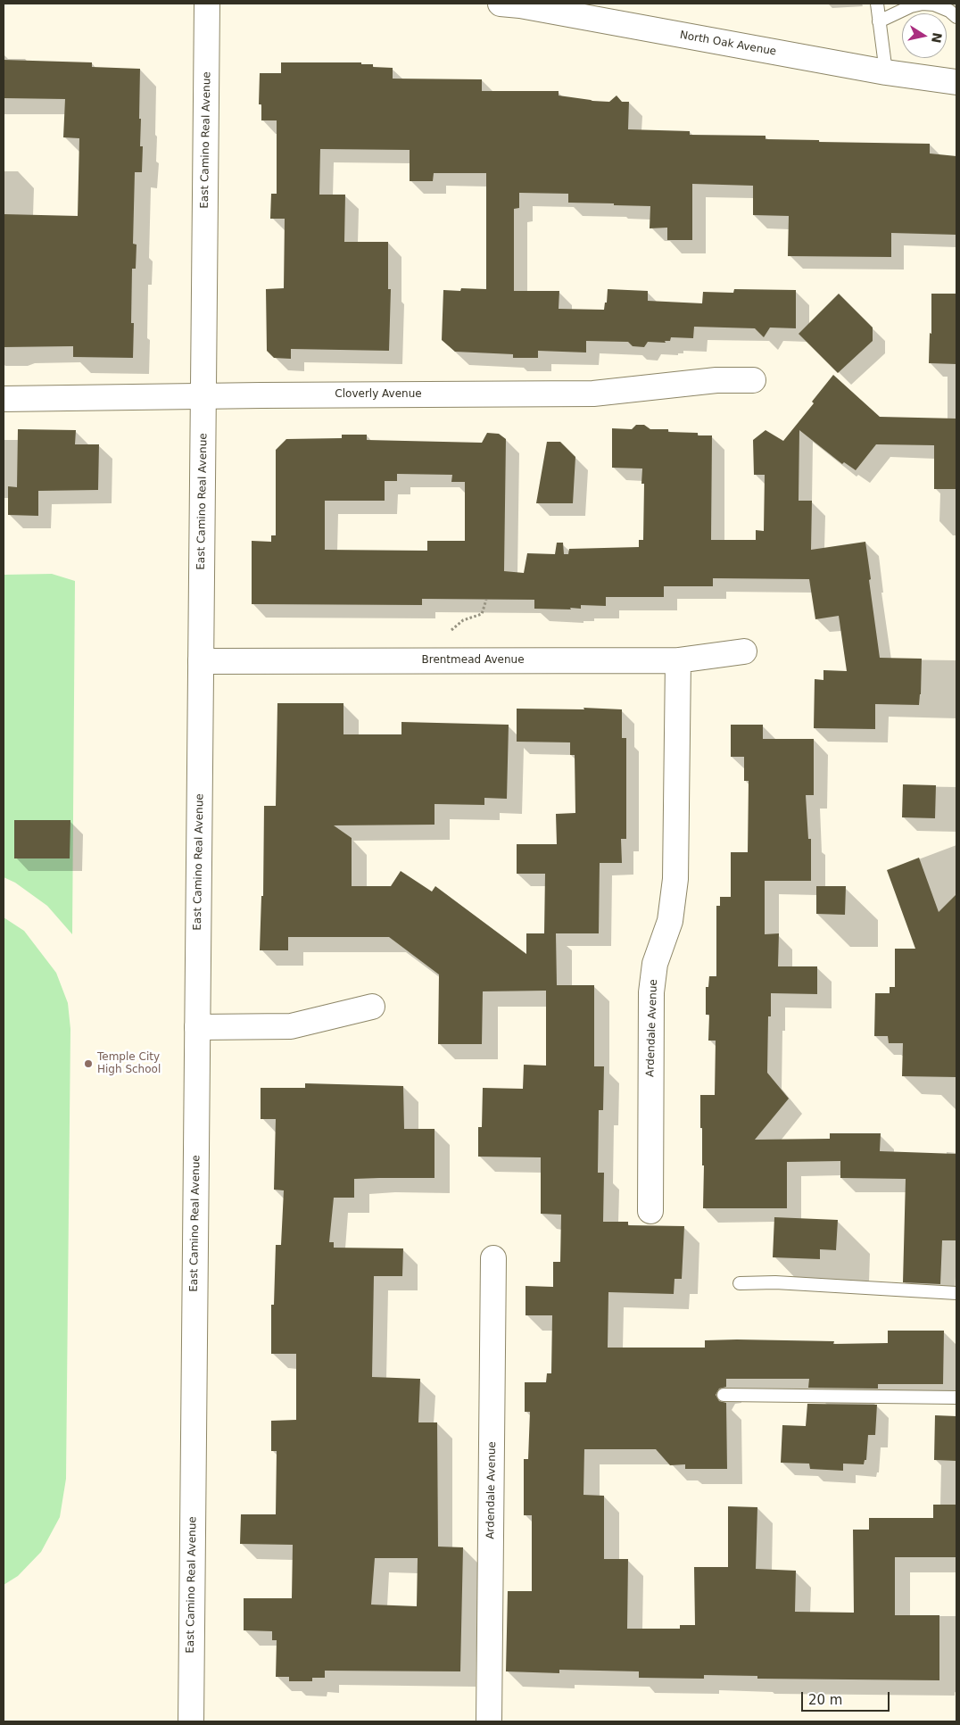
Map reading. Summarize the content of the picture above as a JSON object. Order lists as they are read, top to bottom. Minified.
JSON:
{"streets":{"street":["North Oak Avenue","East Camino Real Avenue","Cloverly Avenue","Brentmead Avenue","Ardendale Avenue"]},"crossings":[["East Camino Real Avenue","Cloverly Avenue"],["East Camino Real Avenue","Brentmead Avenue"],["Brentmead Avenue","Ardendale Avenue"]],"places":["Temple City High School"],"scale_bar":"20 m","north":"right"}
